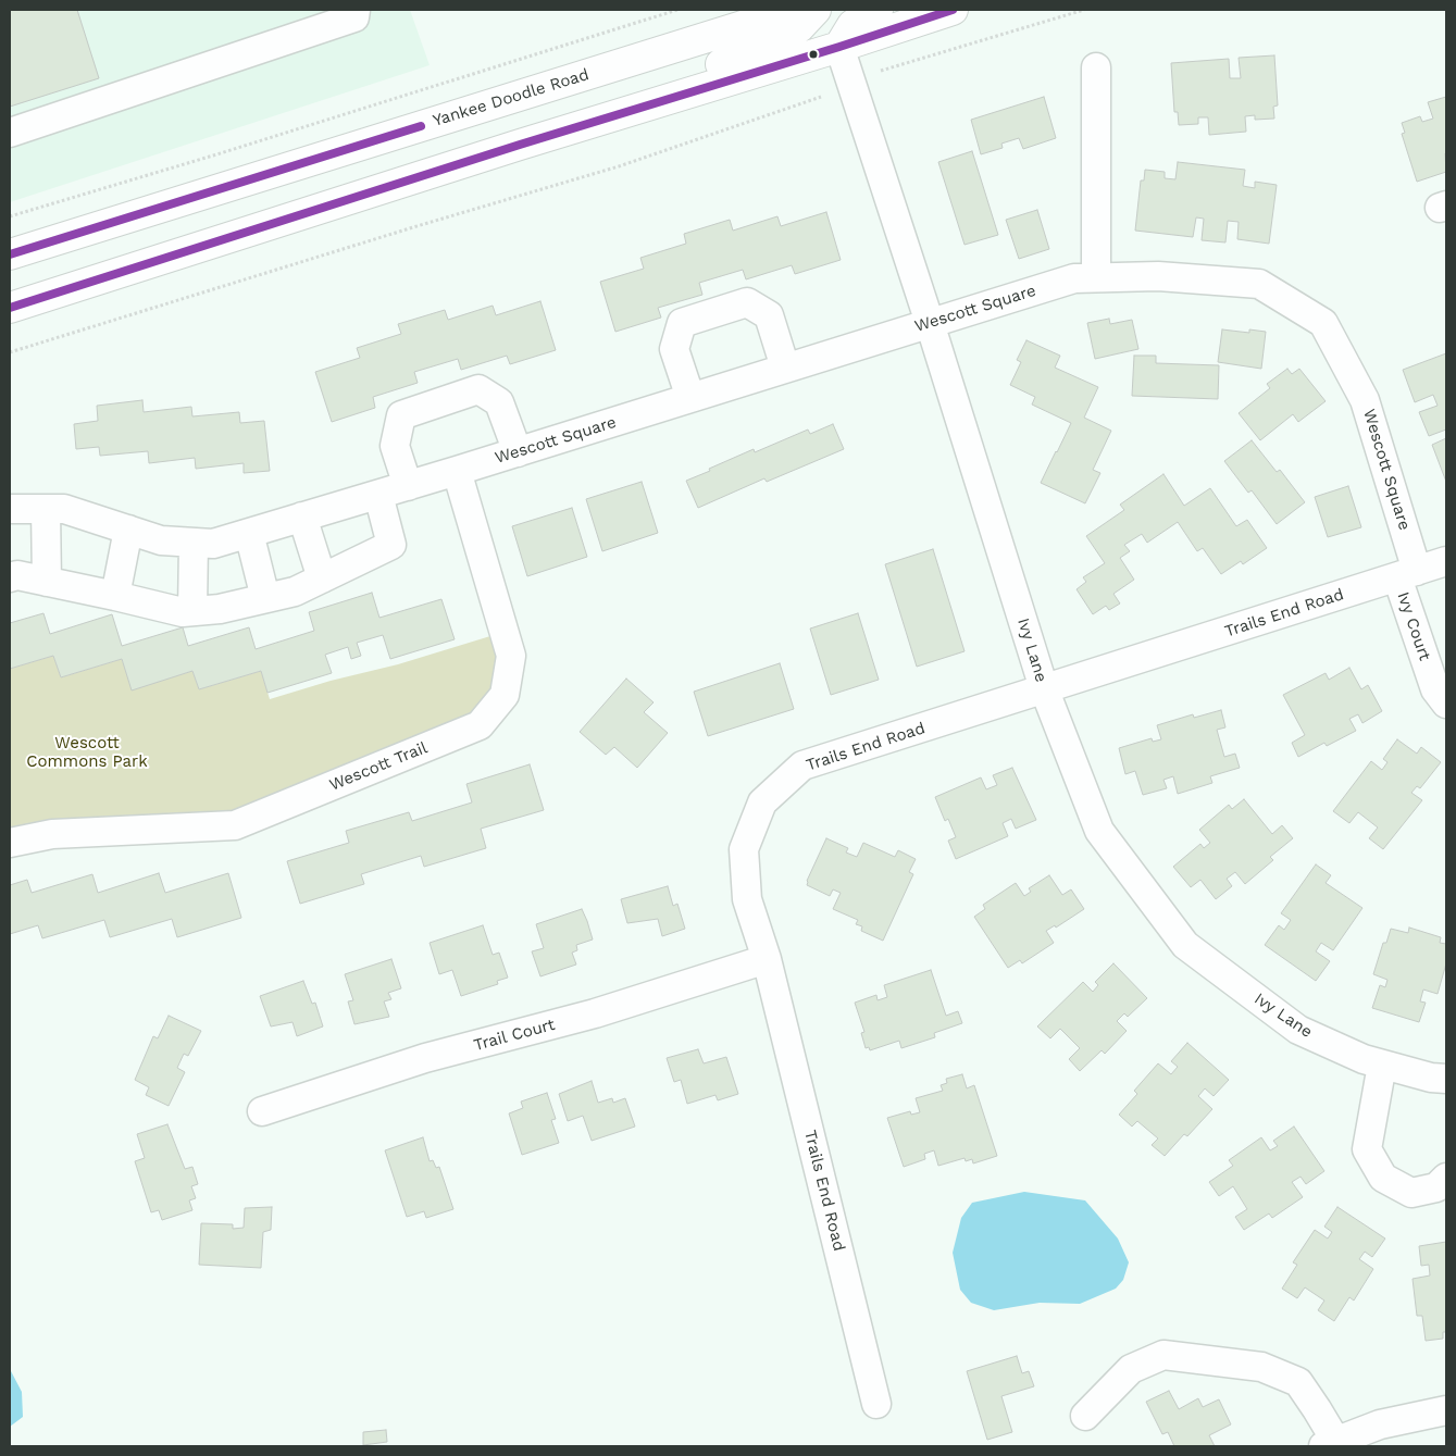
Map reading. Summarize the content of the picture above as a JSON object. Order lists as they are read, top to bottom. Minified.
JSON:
{"streets":{"main road":["Yankee Doodle Road"],"street":["Wescott Square","Trails End Road","Ivy Court","Ivy Lane","Wescott Trail","Trail Court"]},"crossings":[["Wescott Square","Trails End Road"],["Wescott Square","Ivy Court"],["Wescott Square","Ivy Lane"],["Wescott Square","Wescott Trail"],["Trails End Road","Ivy Court"],["Trails End Road","Ivy Lane"],["Trails End Road","Trail Court"]],"parks":["Wescott Commons Park"]}
